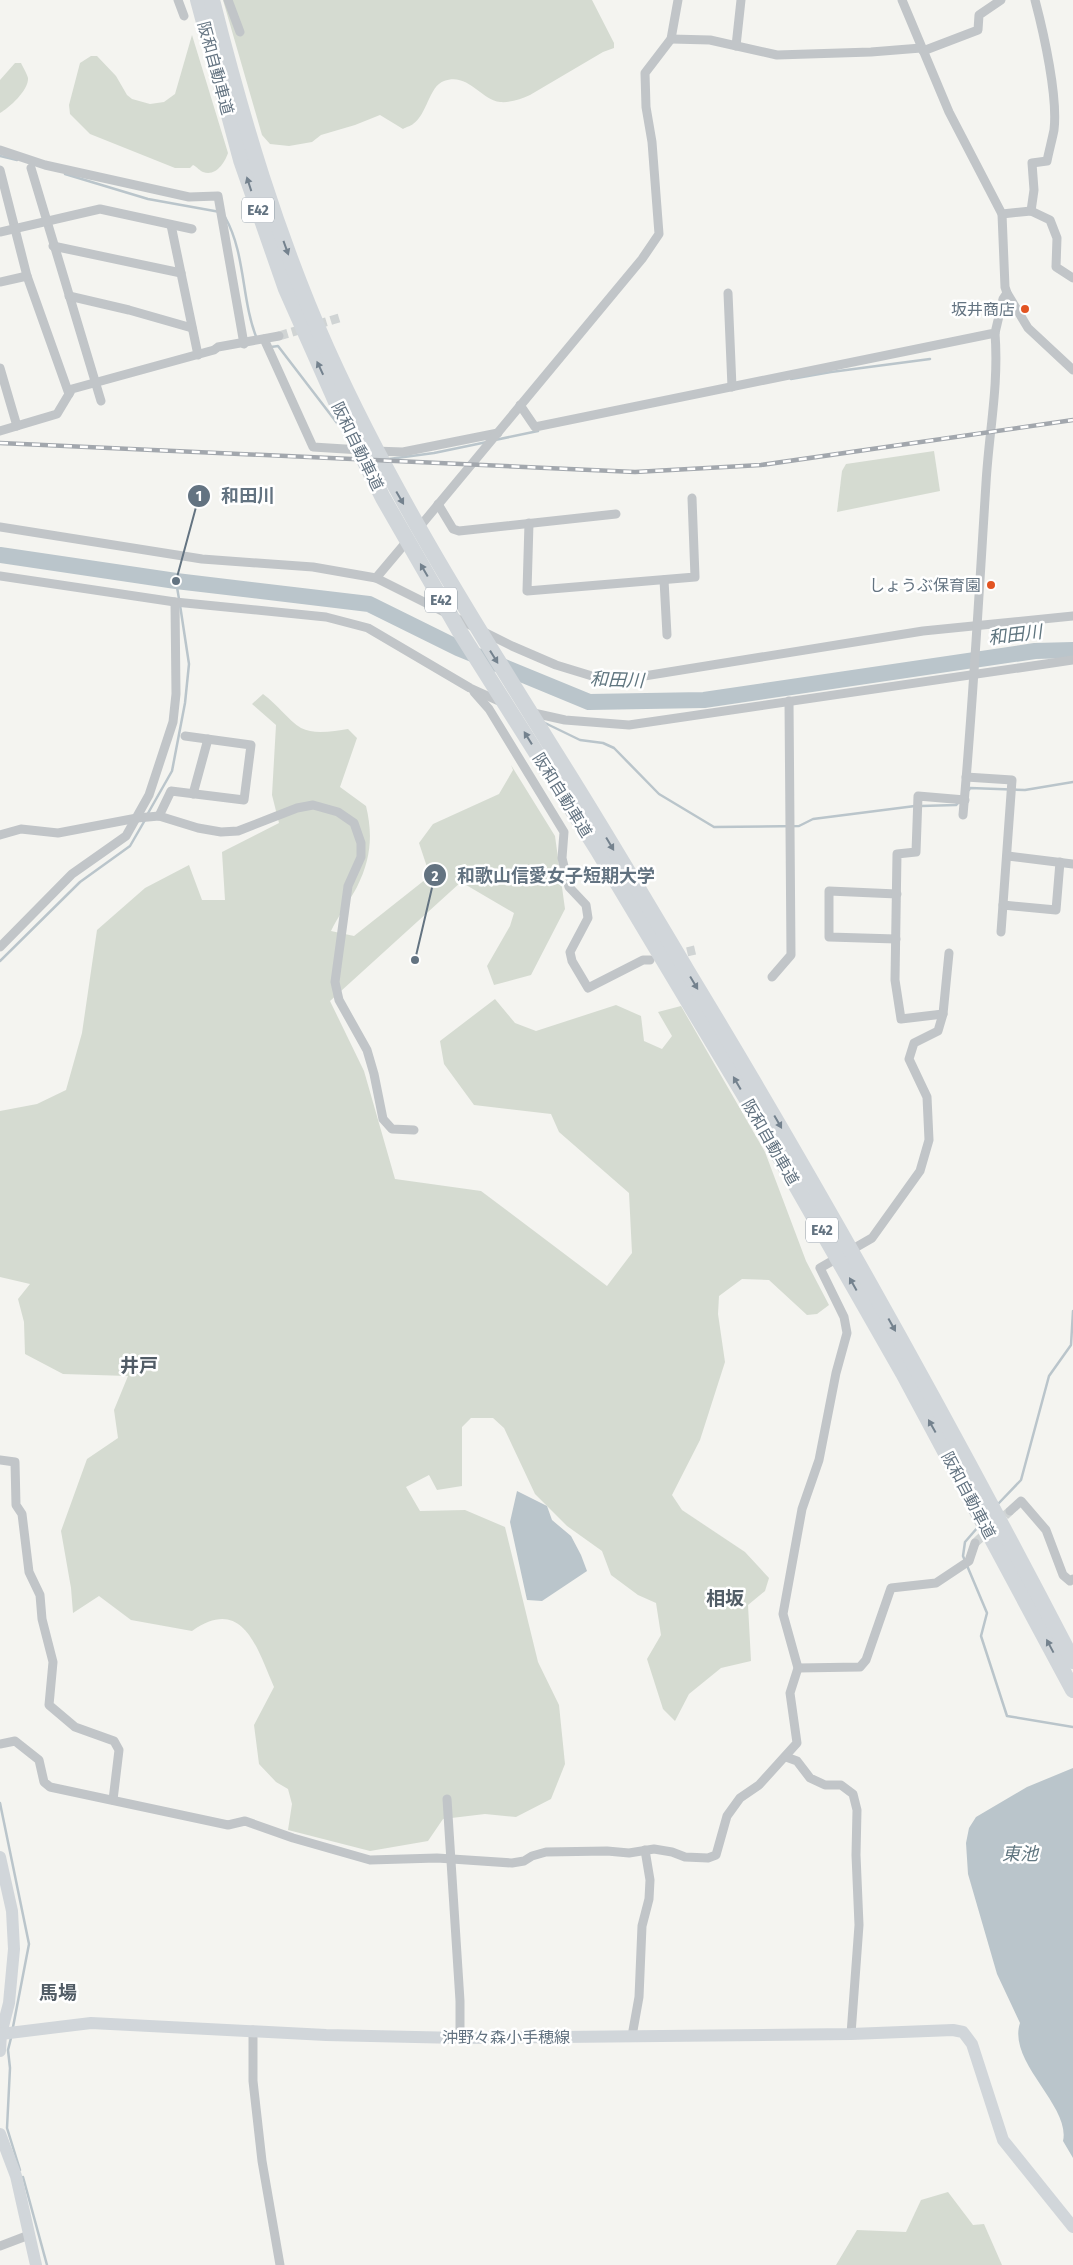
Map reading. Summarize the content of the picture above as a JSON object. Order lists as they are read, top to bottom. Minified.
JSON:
{"streets":{"highway":["阪和自動車道","E42"],"main road":["沖野々森小手穂線"]},"districts":["井戸","相坂","馬場"],"water":["和田川","東池"],"places":["坂井商店","和田川","しょうぶ保育園","和歌山信愛女子短期大学"]}
